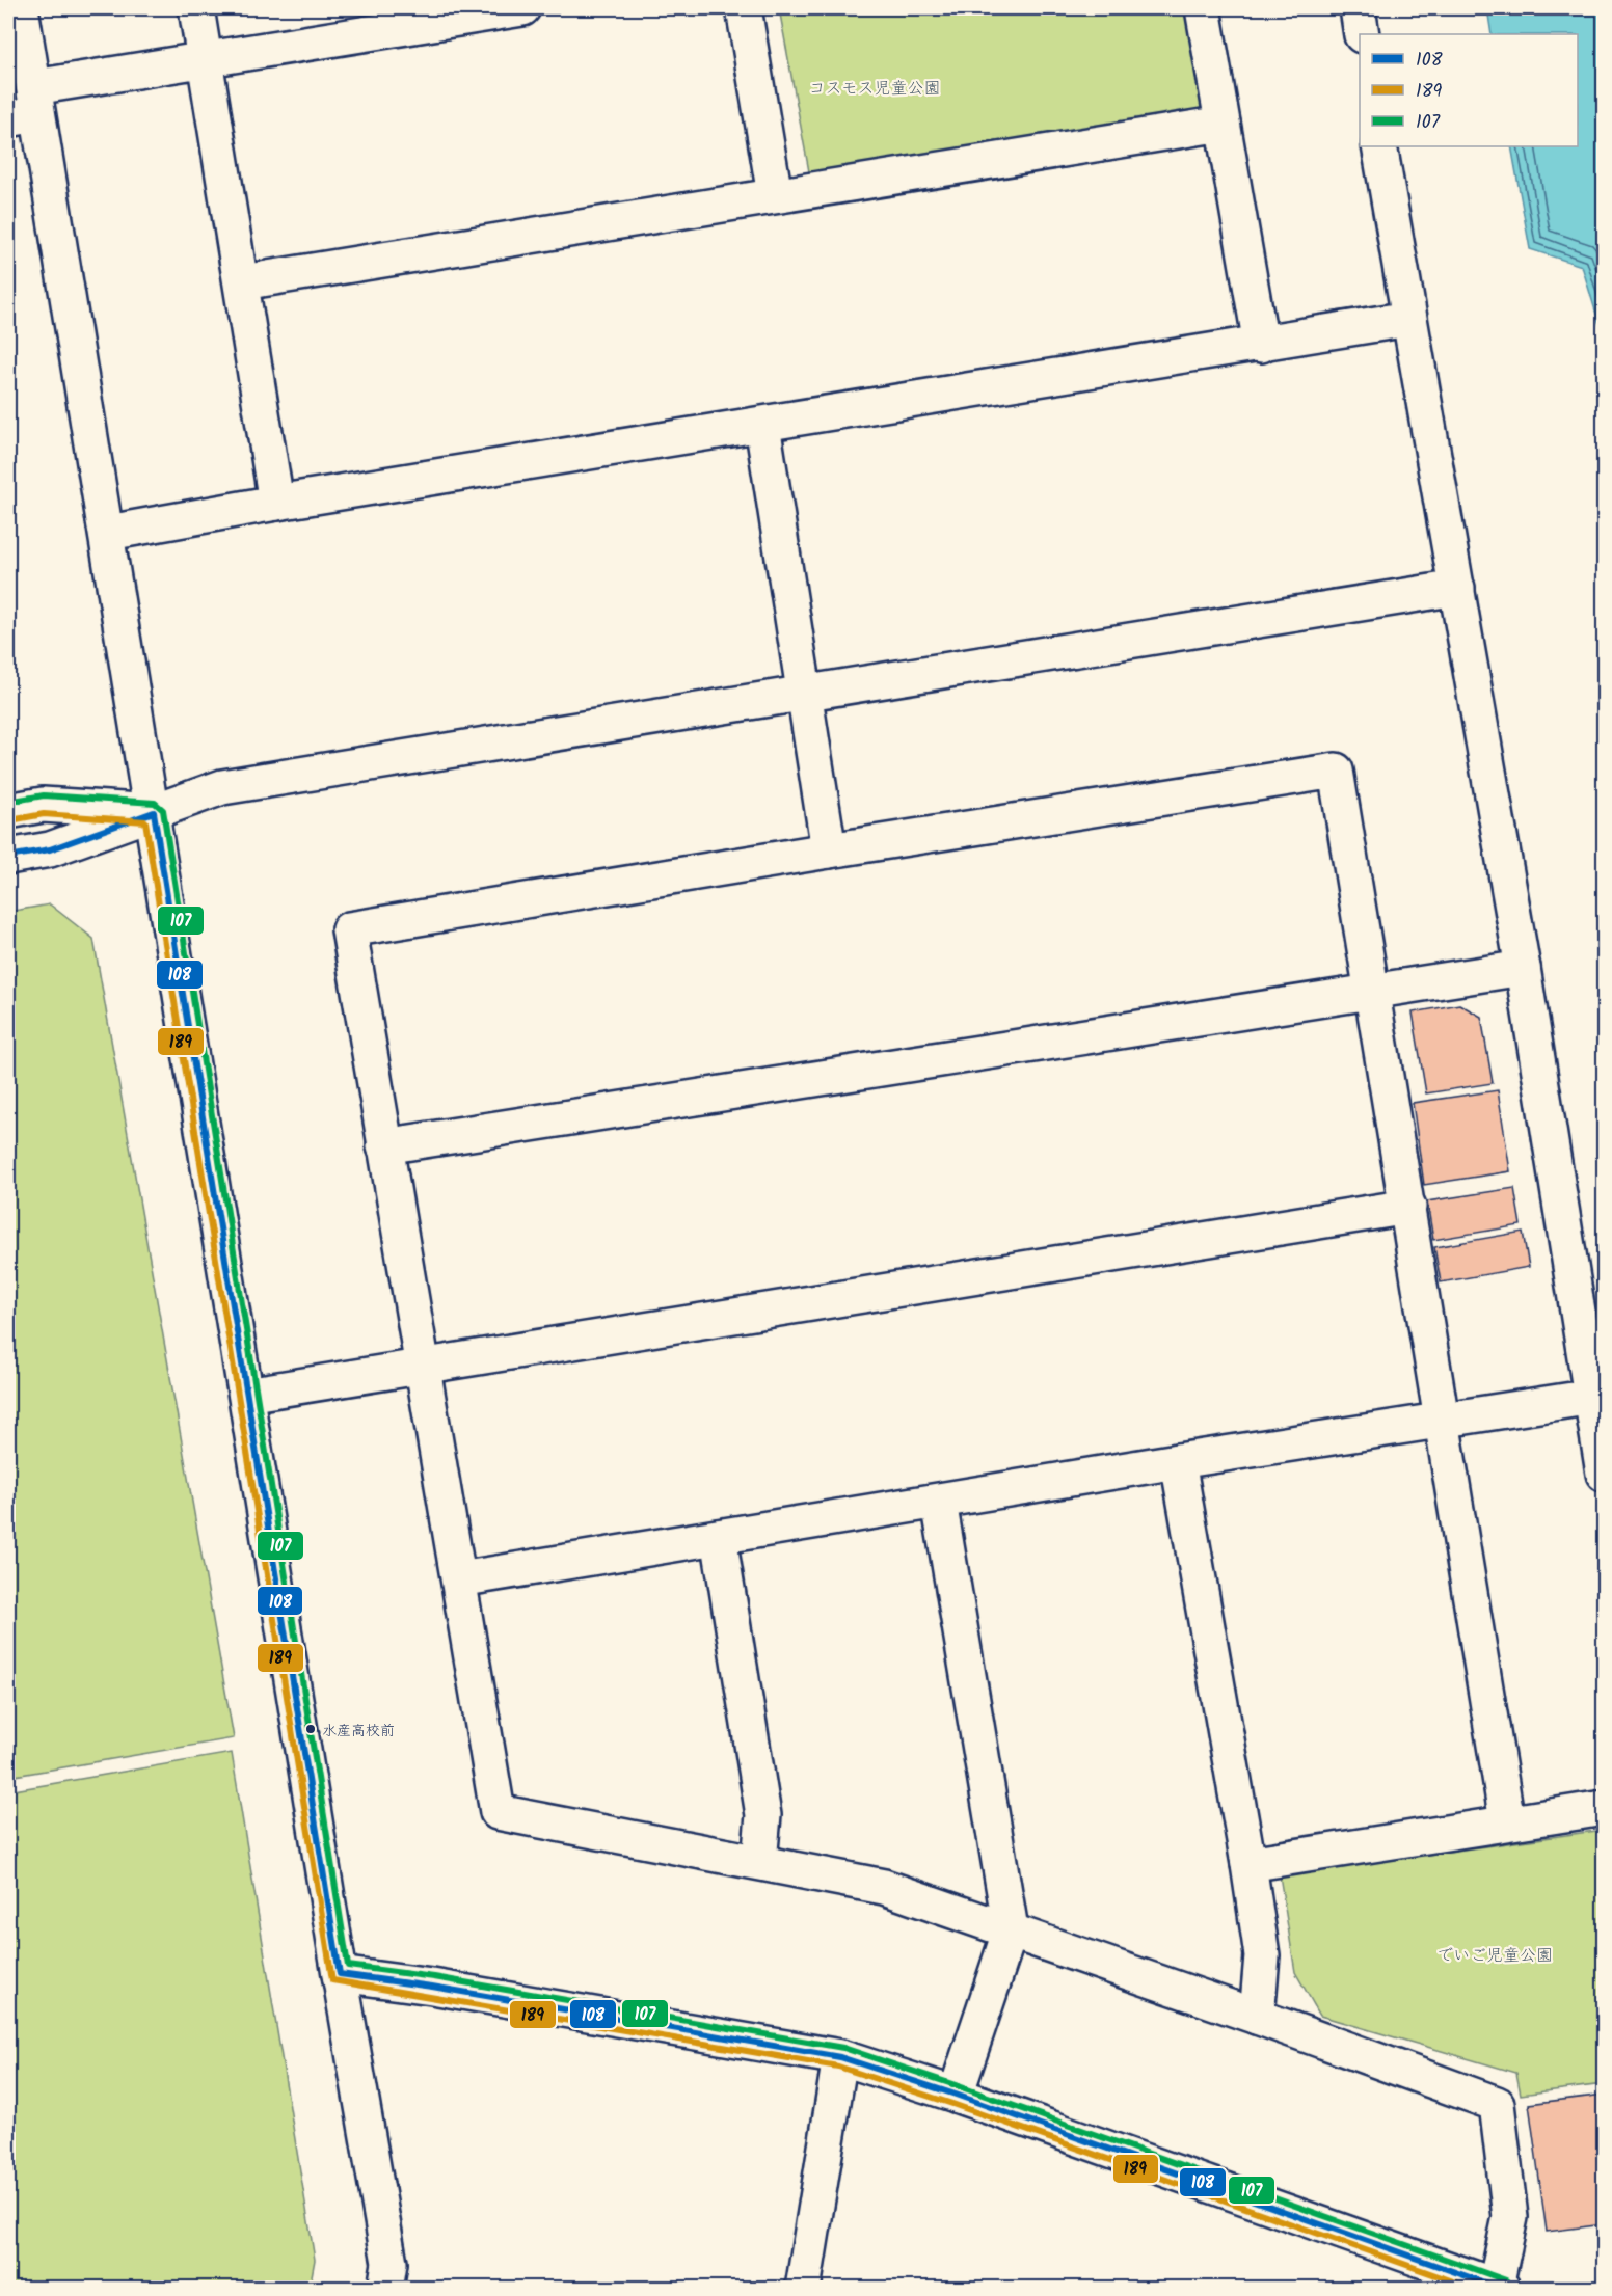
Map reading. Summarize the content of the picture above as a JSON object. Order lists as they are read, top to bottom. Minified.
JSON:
{"parks":["コスモス児童公園","でいご児童公園"],"places":["水産高校前"],"lines":["transit line 107","transit line 108","transit line 189"],"legend":["108","189","107"]}
